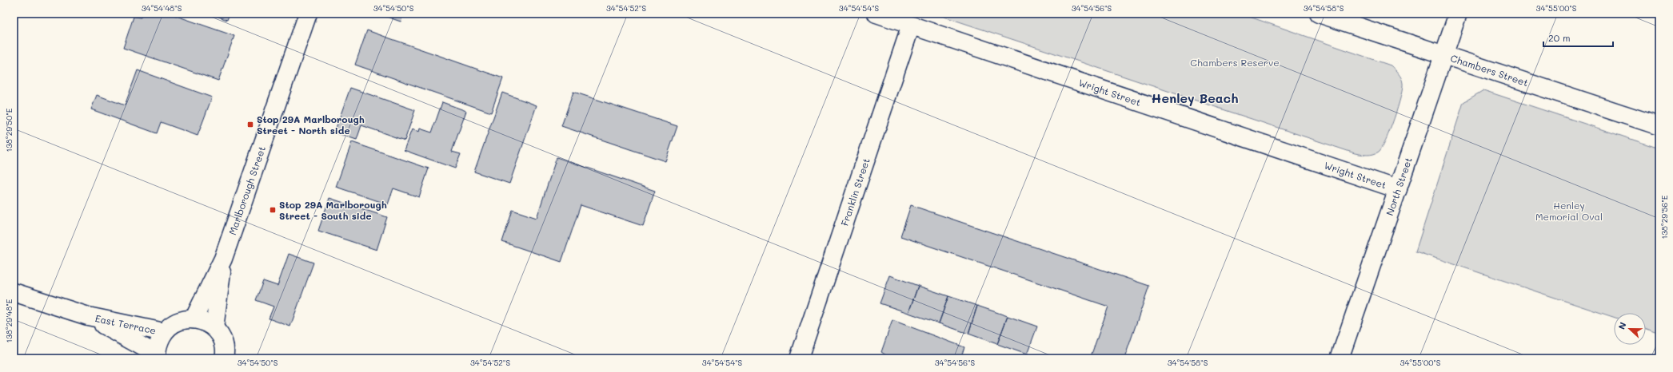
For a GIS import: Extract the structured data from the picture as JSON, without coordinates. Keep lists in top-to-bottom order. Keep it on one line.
{"streets":{"street":["Chambers Street","Wright Street","North Street","Marlborough Street","Franklin Street","East Terrace"]},"crossings":[["Chambers Street","North Street"],["Wright Street","North Street"],["Wright Street","Franklin Street"]],"districts":["Henley Beach"],"parks":["Chambers Reserve","Henley Memorial Oval"],"places":{"transit":["Stop 29A Marlborough Street - North side","Stop 29A Marlborough Street - South side"]},"scale_bar":"20 m","north":"left","coordinates":["34°54'48\"S","34°54'50\"S","34°54'52\"S","34°54'54\"S","34°54'56\"S","34°54'58\"S","34°55'00\"S","138°29'50\"E","138°29'56\"E","138°29'48\"E"]}
